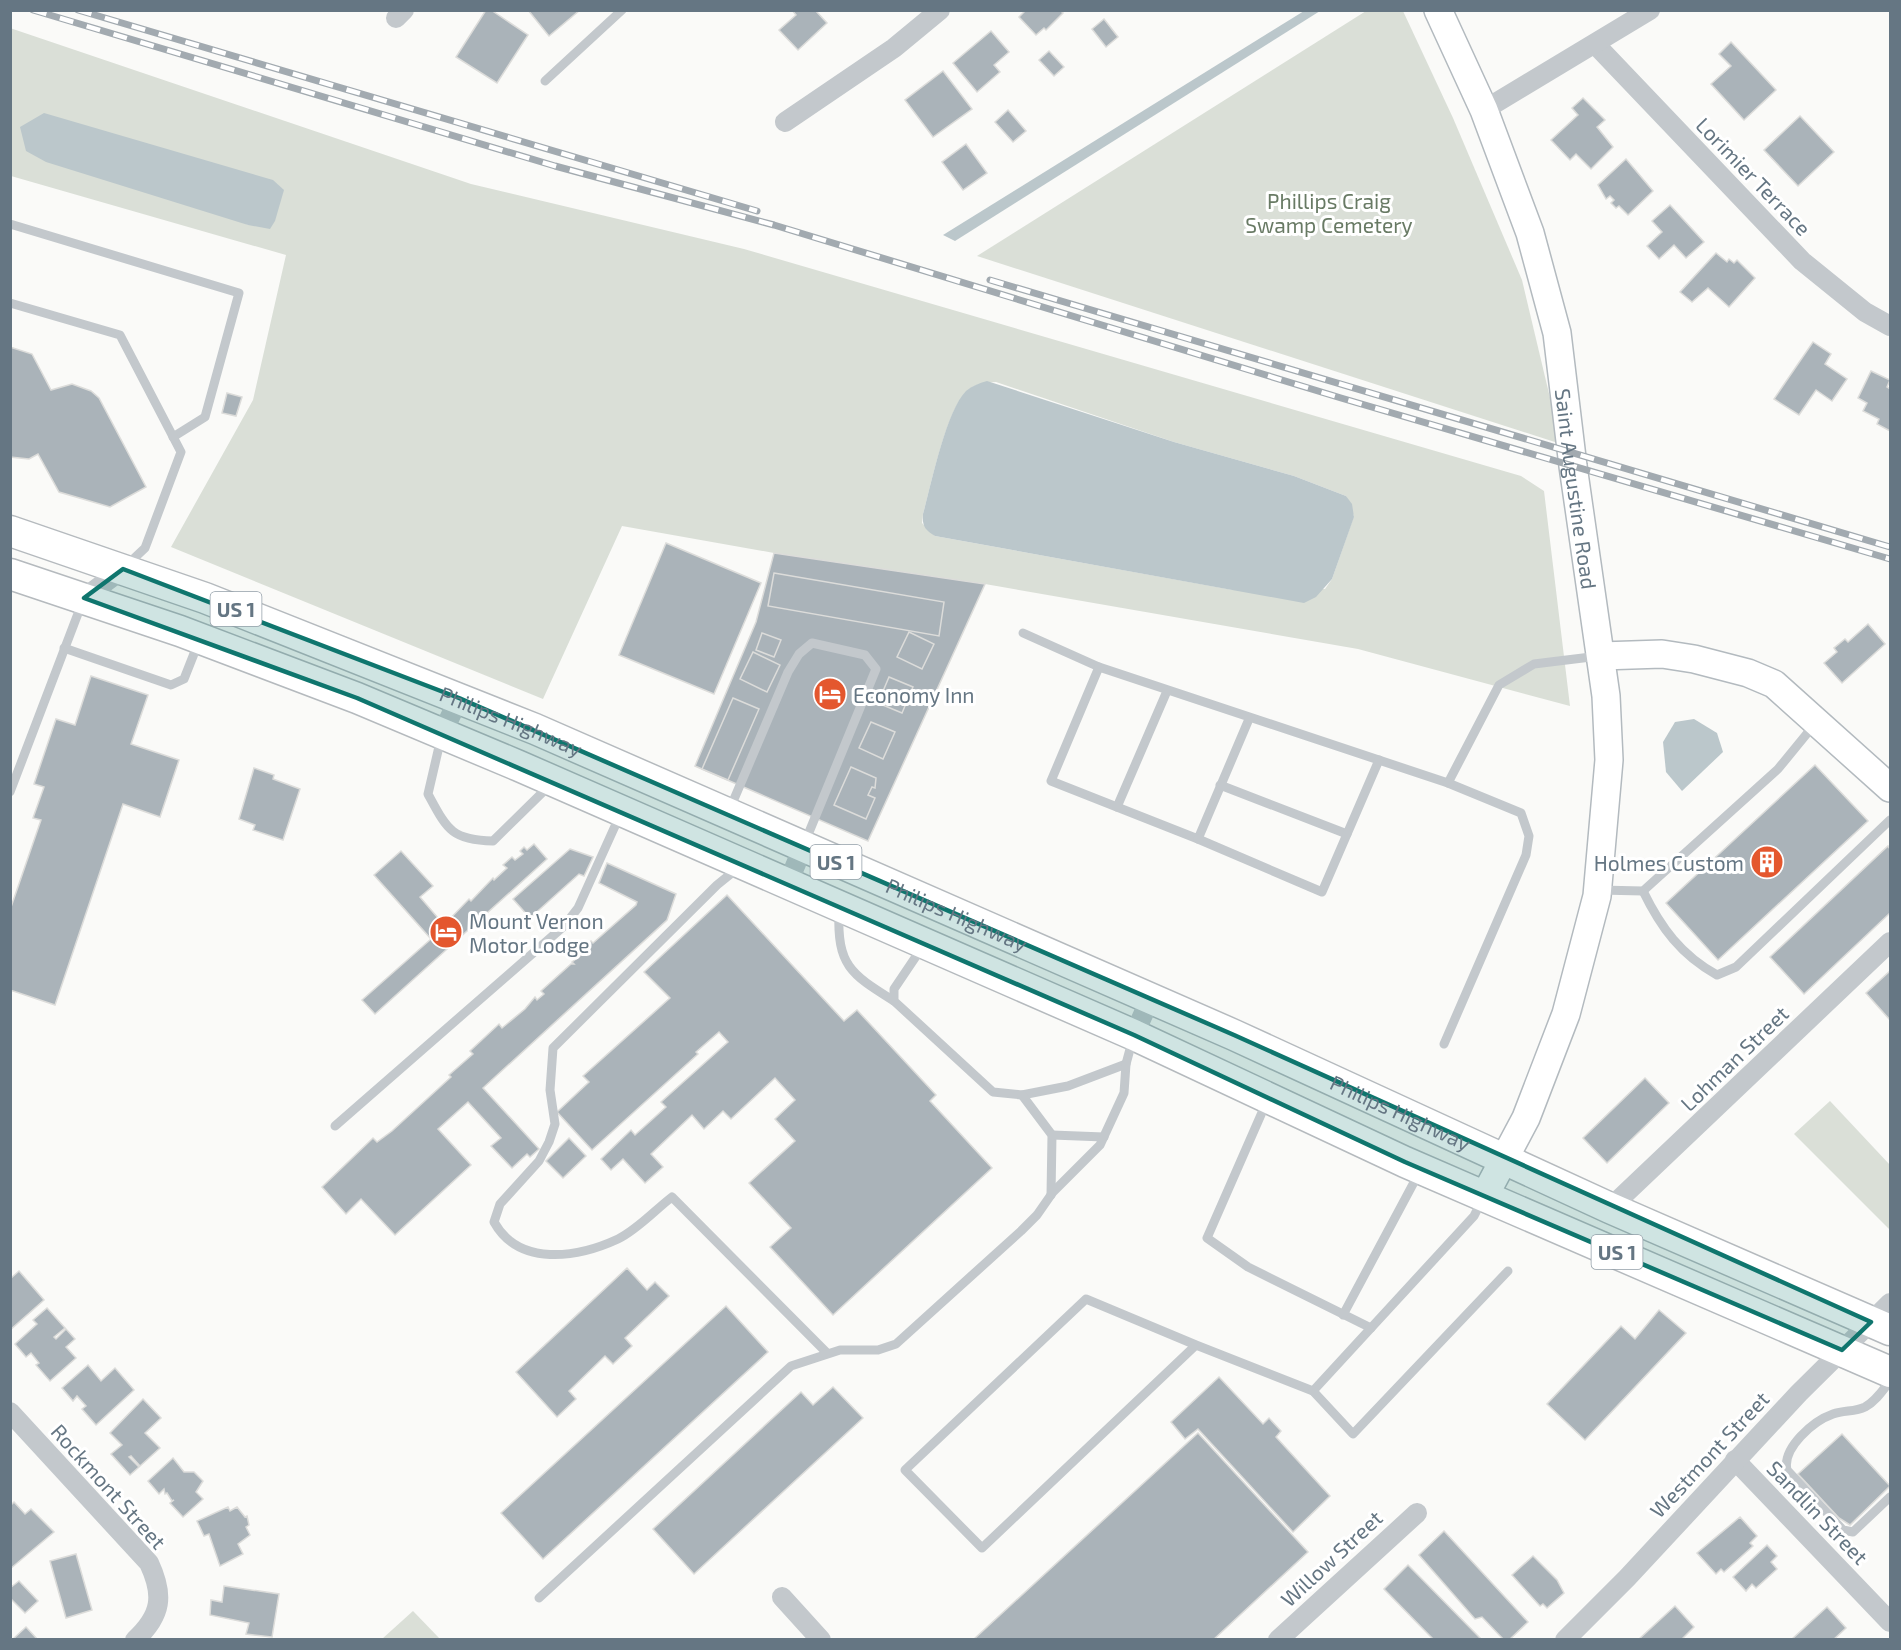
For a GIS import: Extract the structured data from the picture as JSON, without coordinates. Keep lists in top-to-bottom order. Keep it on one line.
{"streets":{"main road":["Saint Augustine Road","US 1","Philips Highway"],"street":["Lorimier Terrace","Lohman Street","Westmont Street","Rockmont Street","Sandlin Street","Willow Street"]},"crossings":[["Saint Augustine Road","Philips Highway"],["Philips Highway","Lohman Street"],["Philips Highway","Westmont Street"],["Westmont Street","Sandlin Street"]],"parks":["Phillips Craig Swamp Cemetery"],"places":{"hotel":["Economy Inn","Mount Vernon Motor Lodge"],"building":["Holmes Custom"]}}
